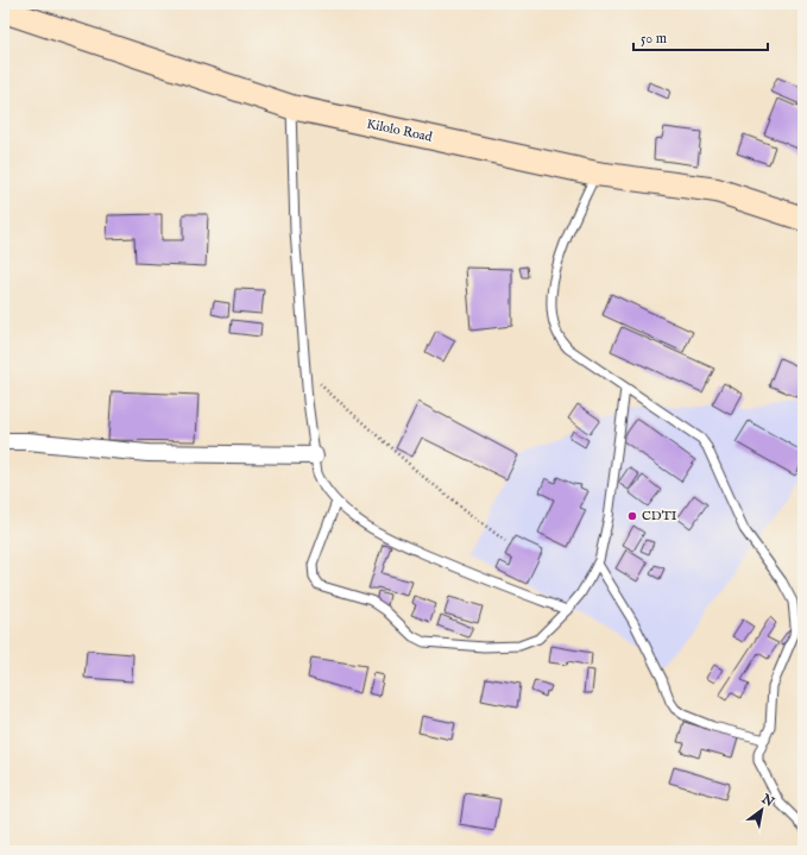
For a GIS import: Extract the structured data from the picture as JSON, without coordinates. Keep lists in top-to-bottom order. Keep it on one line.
{"streets":{"main road":["Kilolo Road"]},"places":["CDTI"],"scale_bar":"50 m","north":"top right"}
